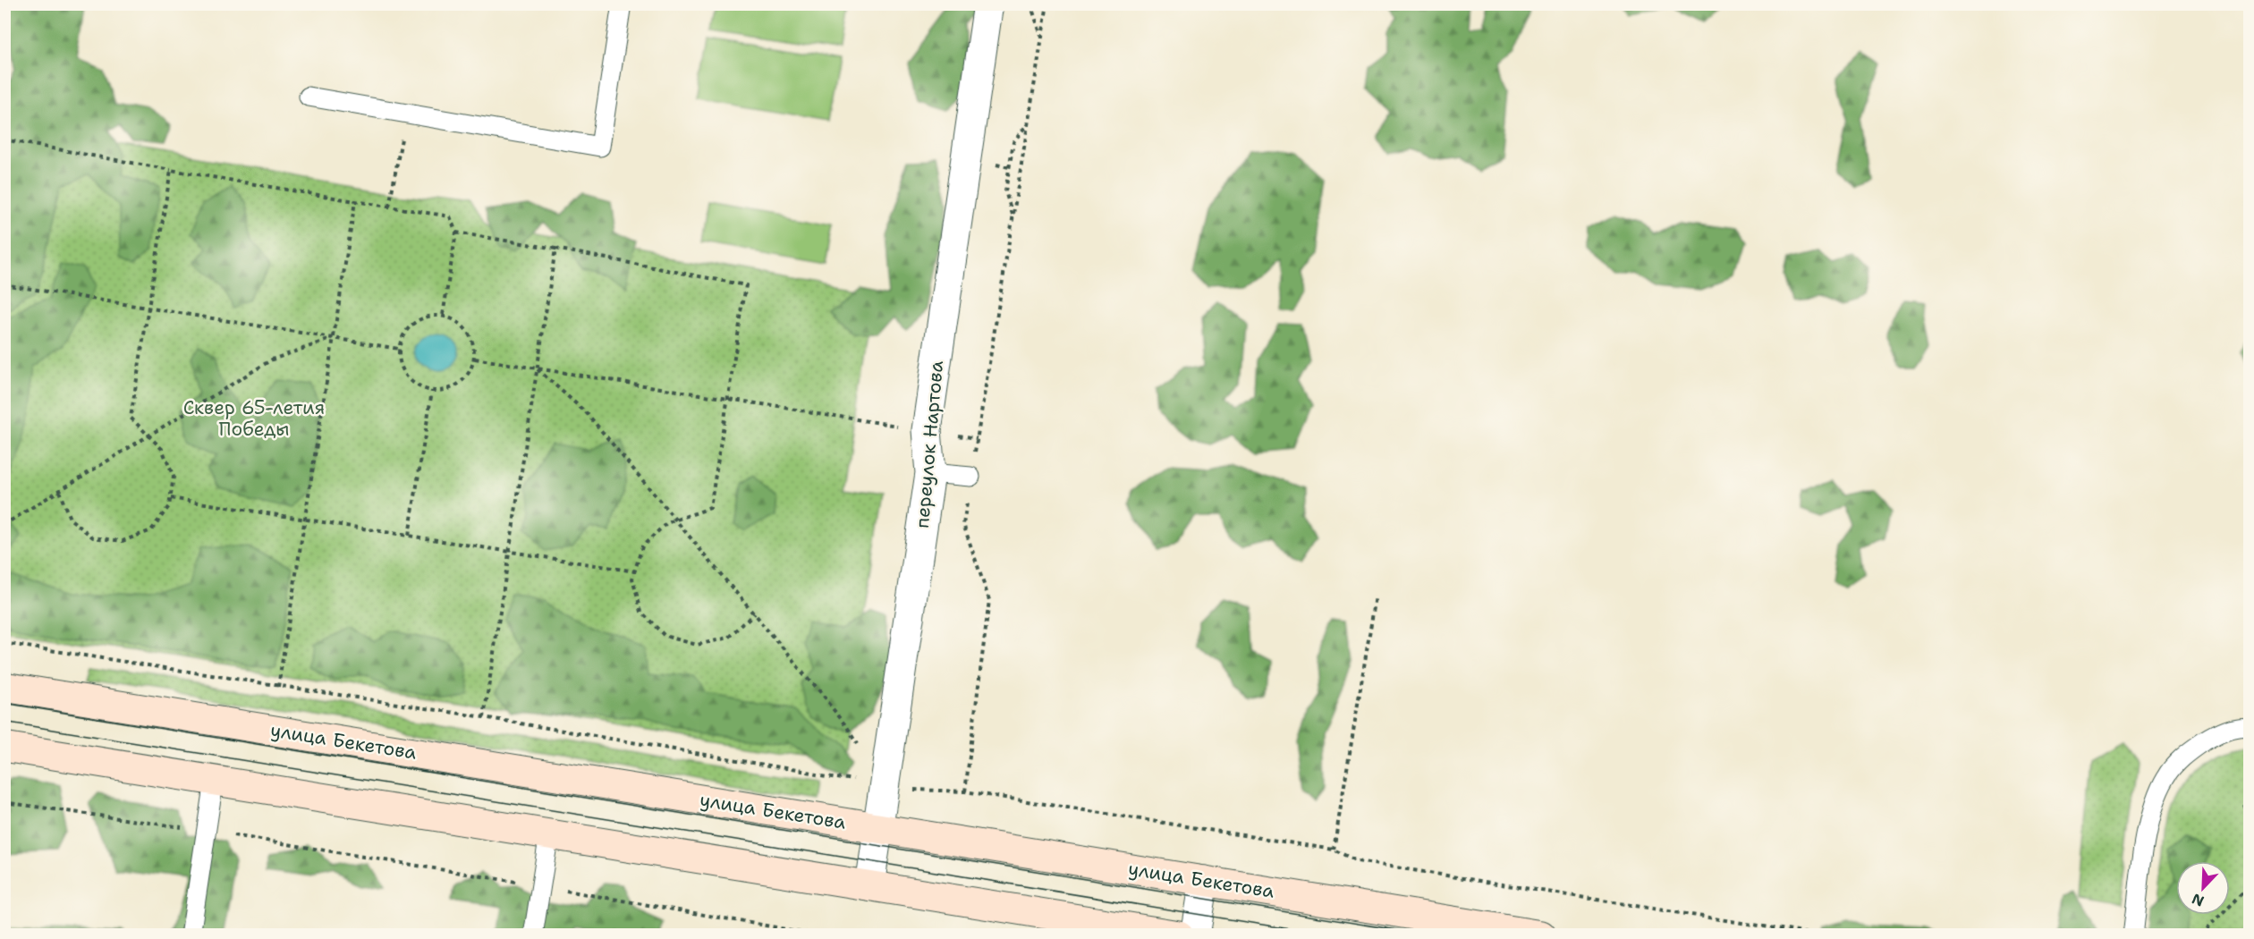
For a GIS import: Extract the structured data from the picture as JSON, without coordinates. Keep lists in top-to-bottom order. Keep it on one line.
{"streets":{"main road":["улица Бекетова"],"street":["переулок Нартова"]},"crossings":[["переулок Нартова","улица Бекетова"]],"parks":["Сквер 65-летия Победы"],"north":"bottom left"}
